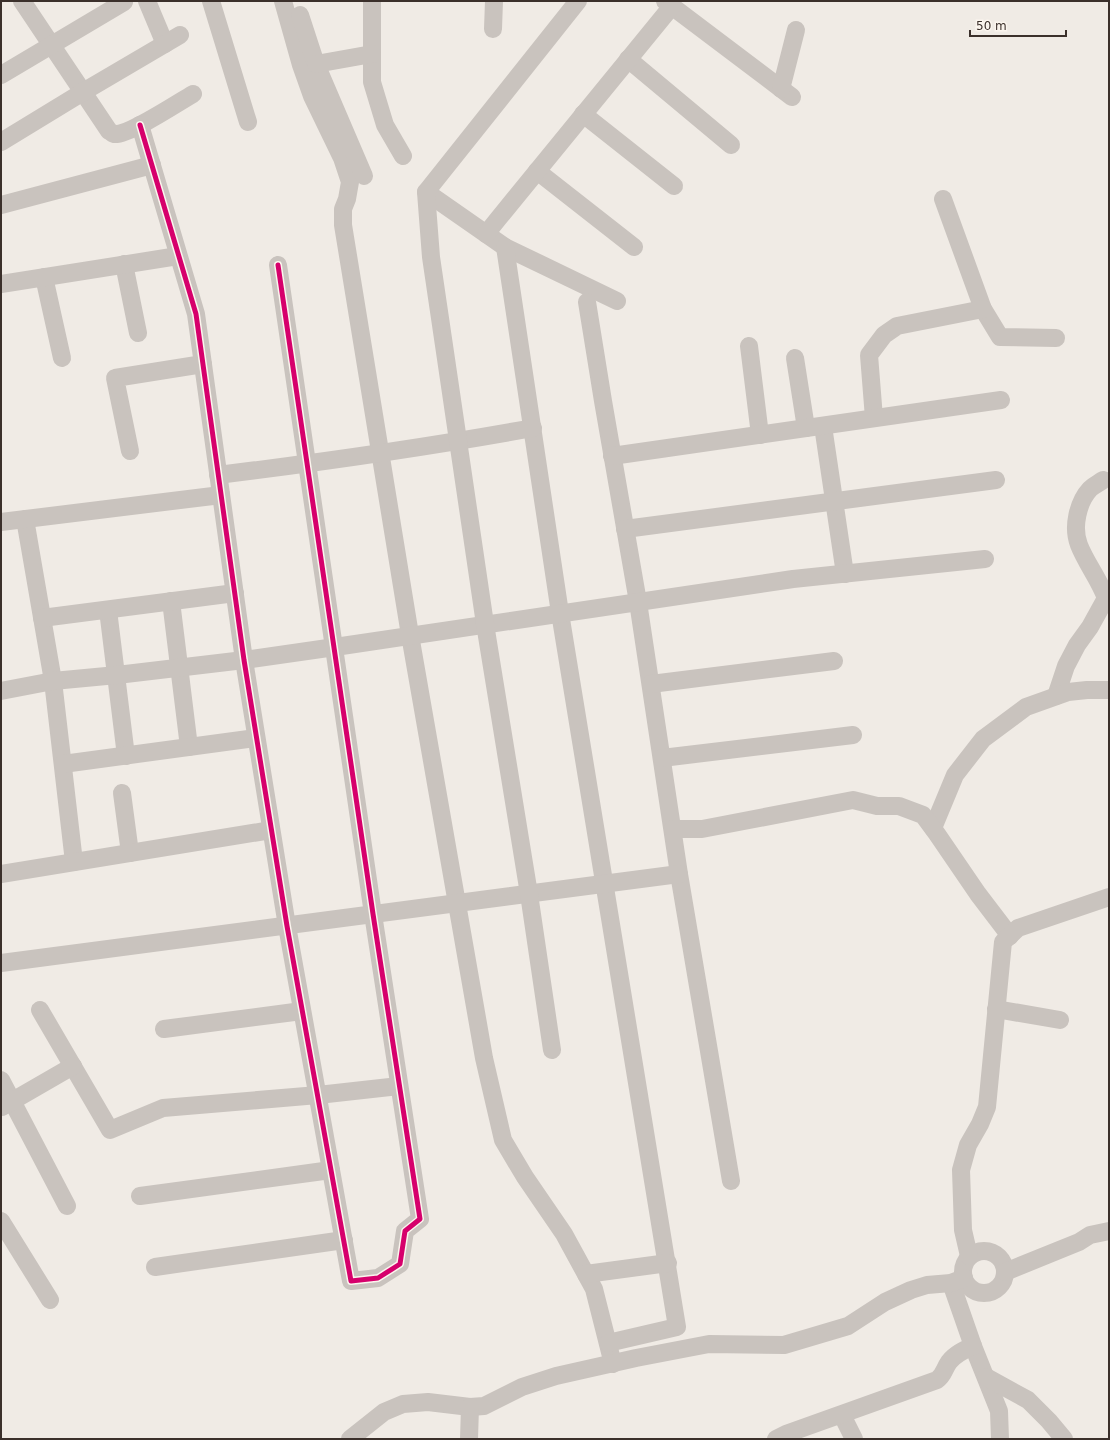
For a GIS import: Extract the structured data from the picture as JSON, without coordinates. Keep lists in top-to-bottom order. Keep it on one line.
{"scale_bar":"50 m"}
